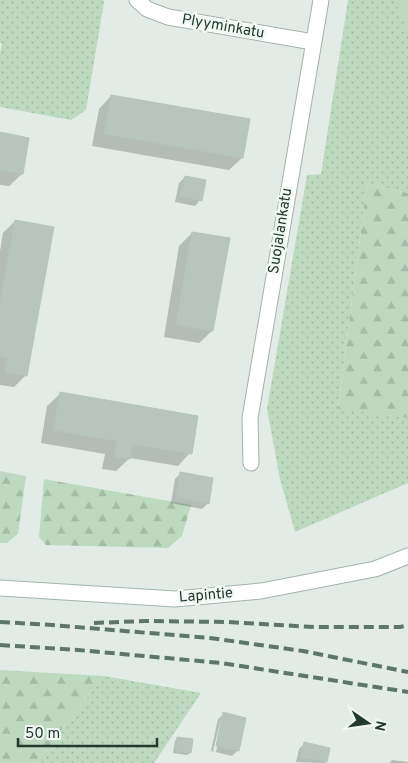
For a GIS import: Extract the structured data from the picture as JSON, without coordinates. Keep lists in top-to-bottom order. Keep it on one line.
{"streets":{"street":["Plyyminkatu","Suojalankatu","Lapintie"]},"crossings":[["Plyyminkatu","Suojalankatu"]],"scale_bar":"50 m","north":"right"}
